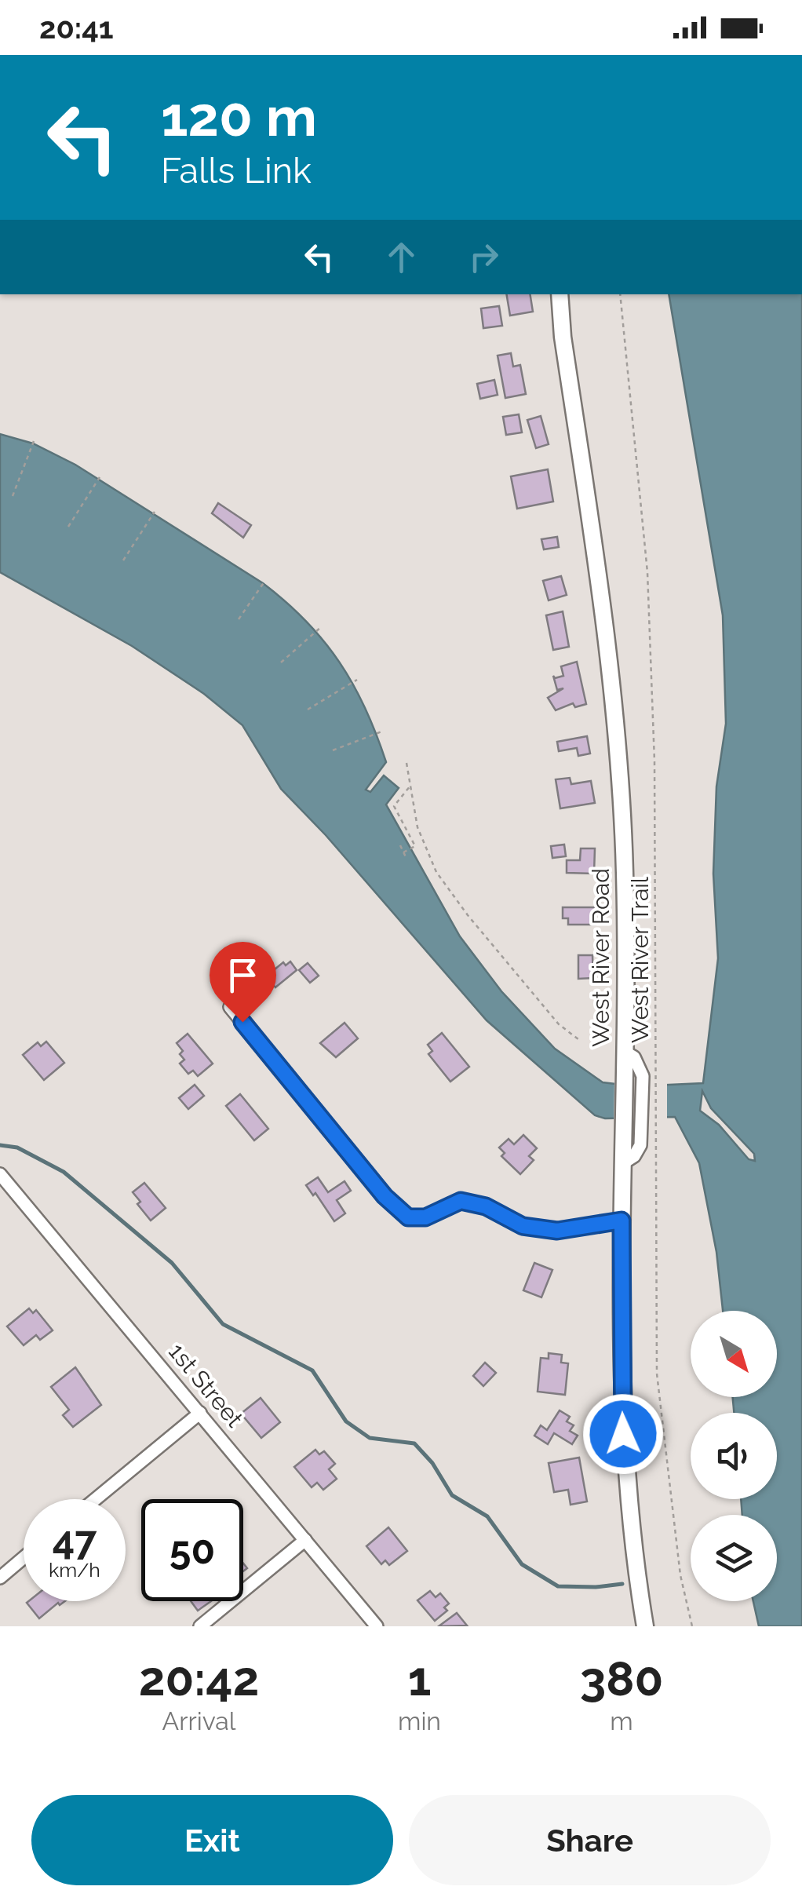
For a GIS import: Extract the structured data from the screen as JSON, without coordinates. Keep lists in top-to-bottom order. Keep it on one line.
{"streets":{"main road":["West River Road"],"street":["1st Street"],"path":["West River Trail"]},"north":"bottom right","page":{"status":"20:41","turn":["120 m","Falls Link"],"speed":"47 km/h","limit":"50","eta":["20:42","Arrival","1","min","380","m"],"buttons":["Exit","Share"]}}
